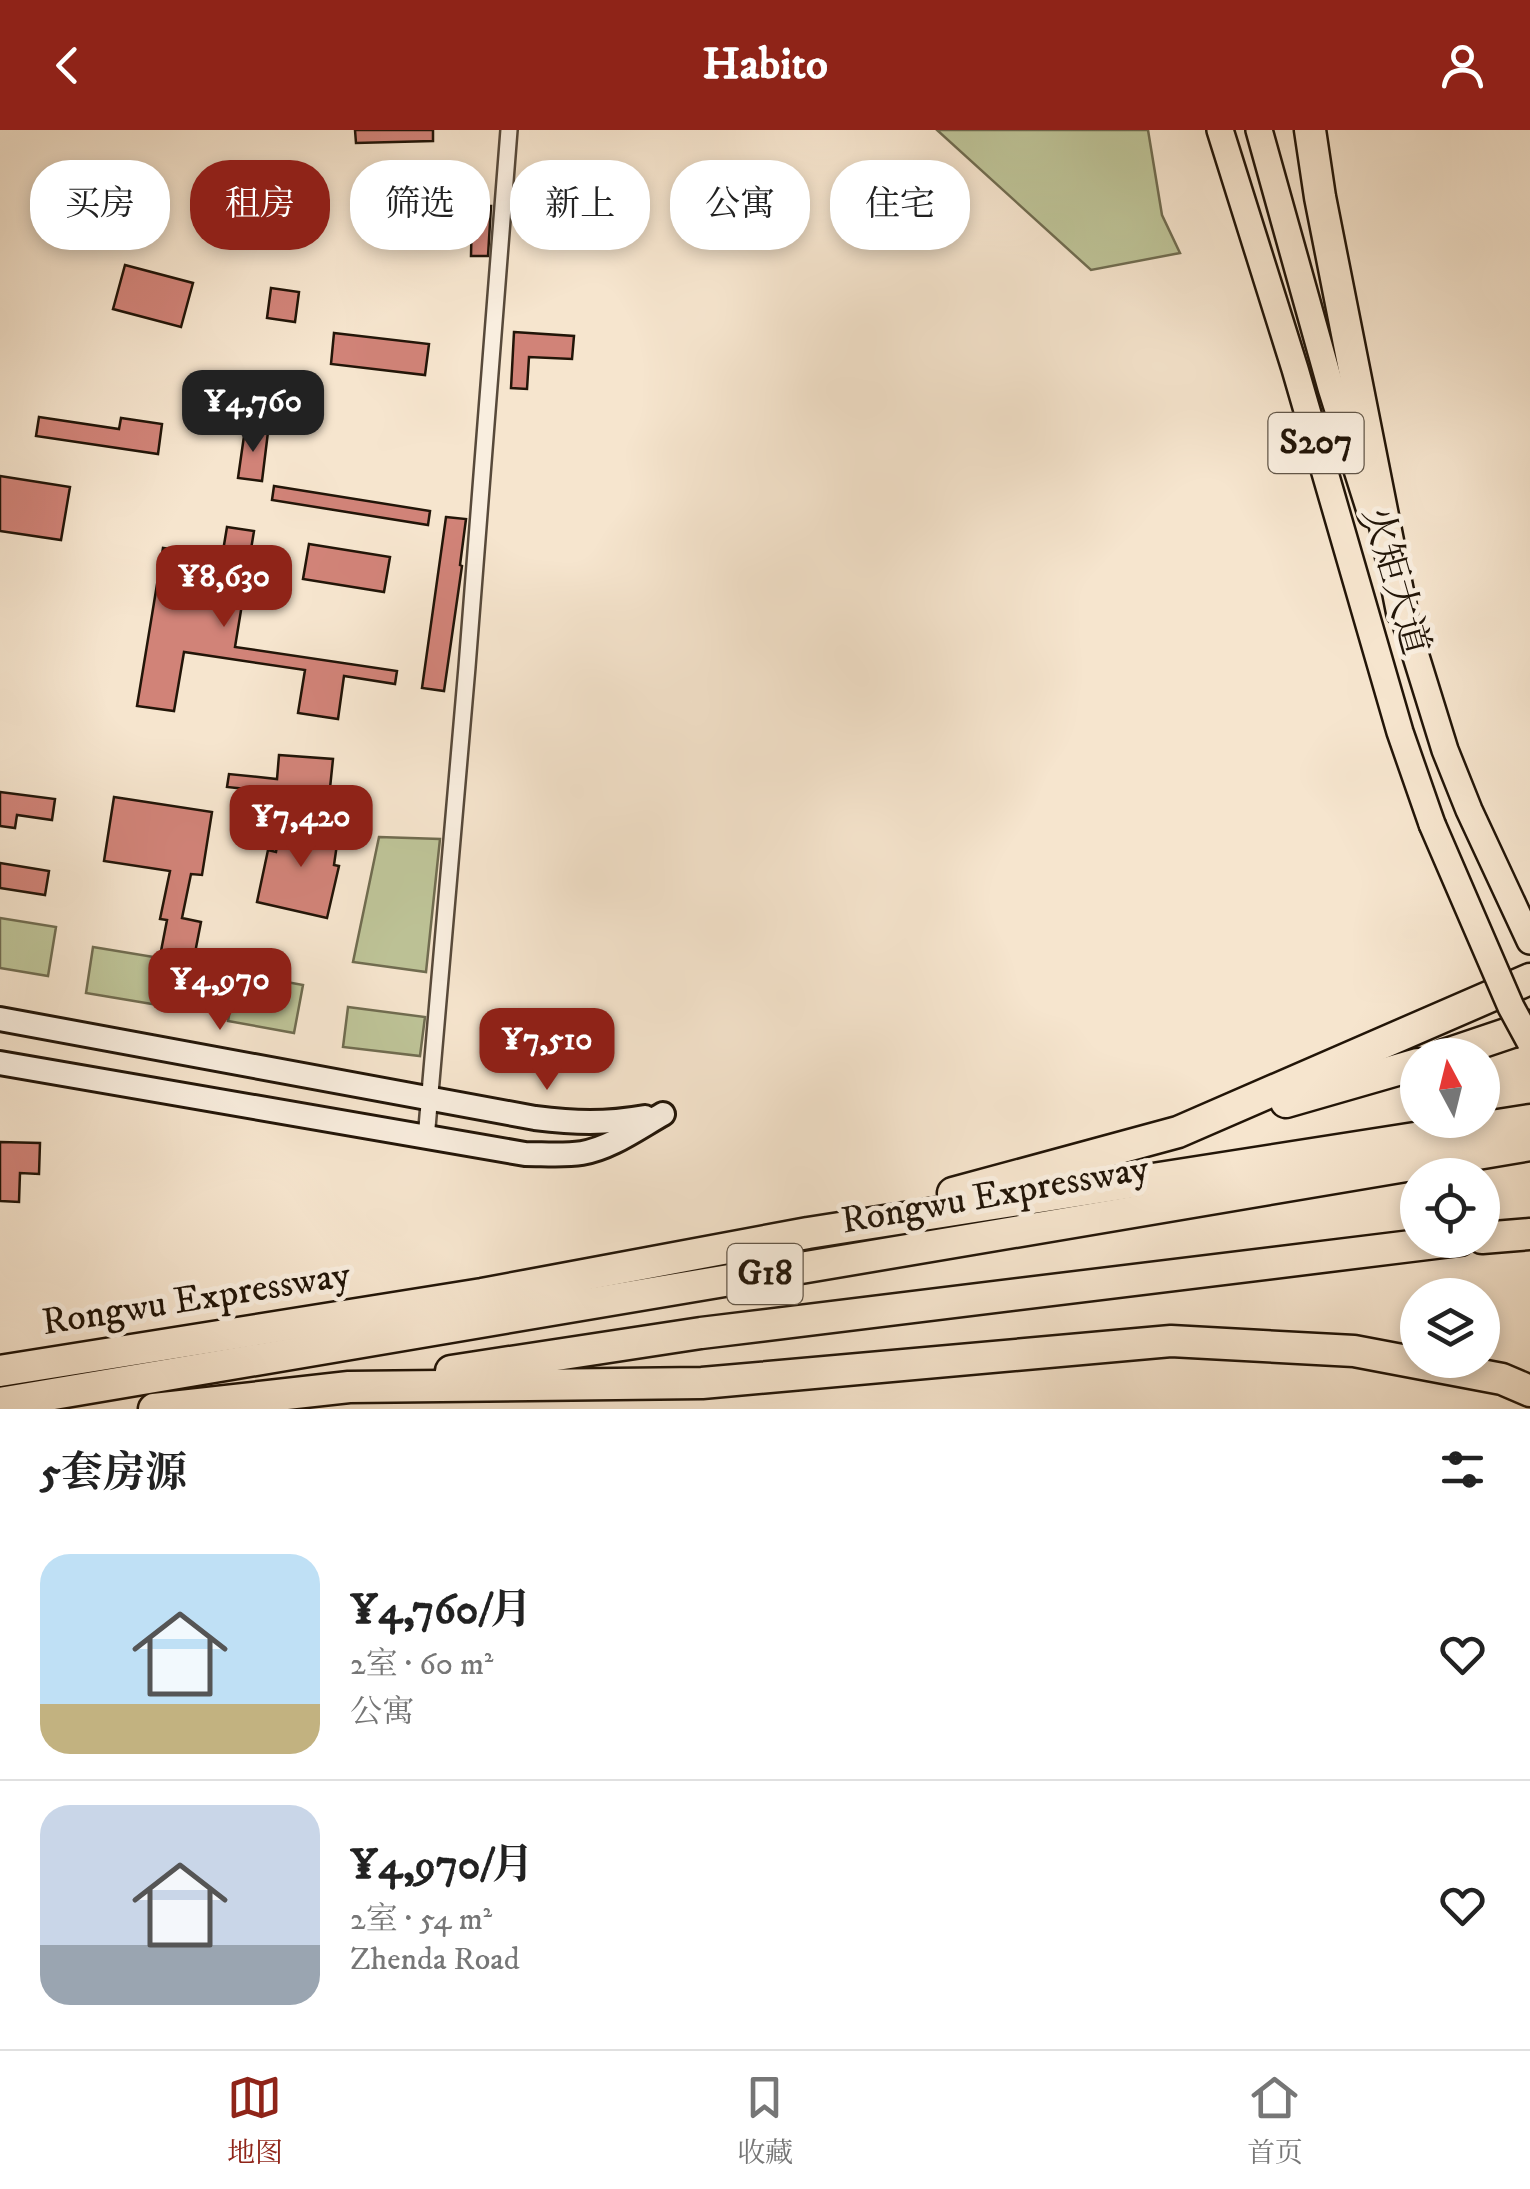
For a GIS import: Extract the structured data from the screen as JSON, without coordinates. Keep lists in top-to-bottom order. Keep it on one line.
{"streets":{"highway":["Rongwu Expressway","G18"],"main road":["S207","火矩大道"]},"north":"top","page":{"header":"Habito","chip":["买房","租房","筛选","新上","公寓","住宅"],"price":["¥4,760","¥8,630","¥7,420","¥4,970","¥7,510"],"heading":"5套房源","list":[{"name":"¥4,760/月","note":"2室 · 60 m² · 公寓"},{"name":"¥4,970/月","note":"2室 · 54 m² · Zhenda Road"}],"tabs":["地图","收藏","首页"]}}
